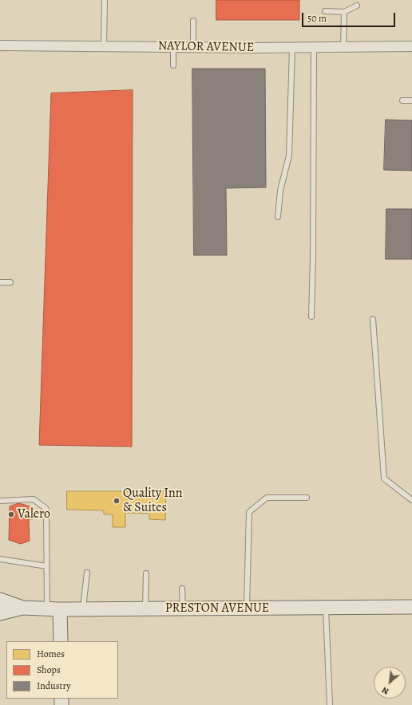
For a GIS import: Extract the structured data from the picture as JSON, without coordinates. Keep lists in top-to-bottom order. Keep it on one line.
{"streets":{"street":["NAYLOR AVENUE","PRESTON AVENUE"]},"places":["Quality Inn & Suites","Valero"],"legend":["Homes","Shops","Industry"],"scale_bar":"50 m","north":"bottom left"}
